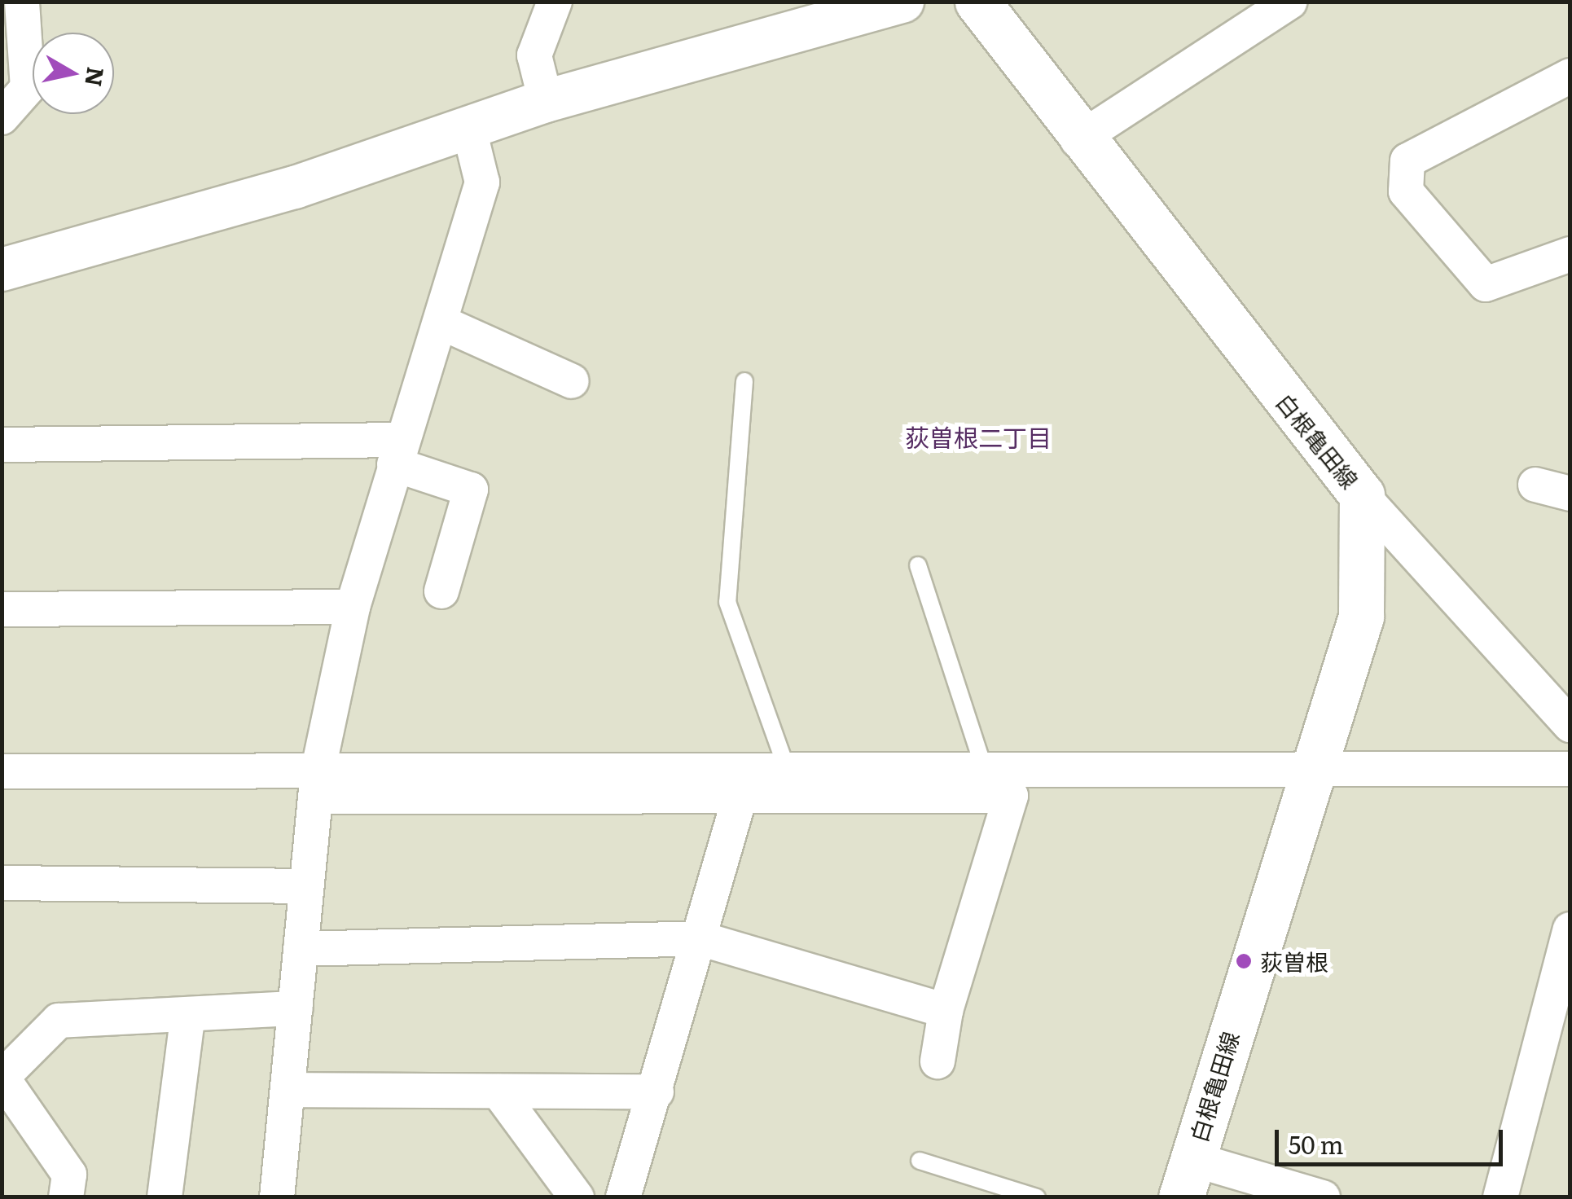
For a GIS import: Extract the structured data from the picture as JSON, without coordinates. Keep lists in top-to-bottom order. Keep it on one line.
{"streets":{"main road":["白根亀田線"]},"districts":["荻曽根二丁目"],"places":["荻曽根"],"scale_bar":"50 m","north":"right"}
